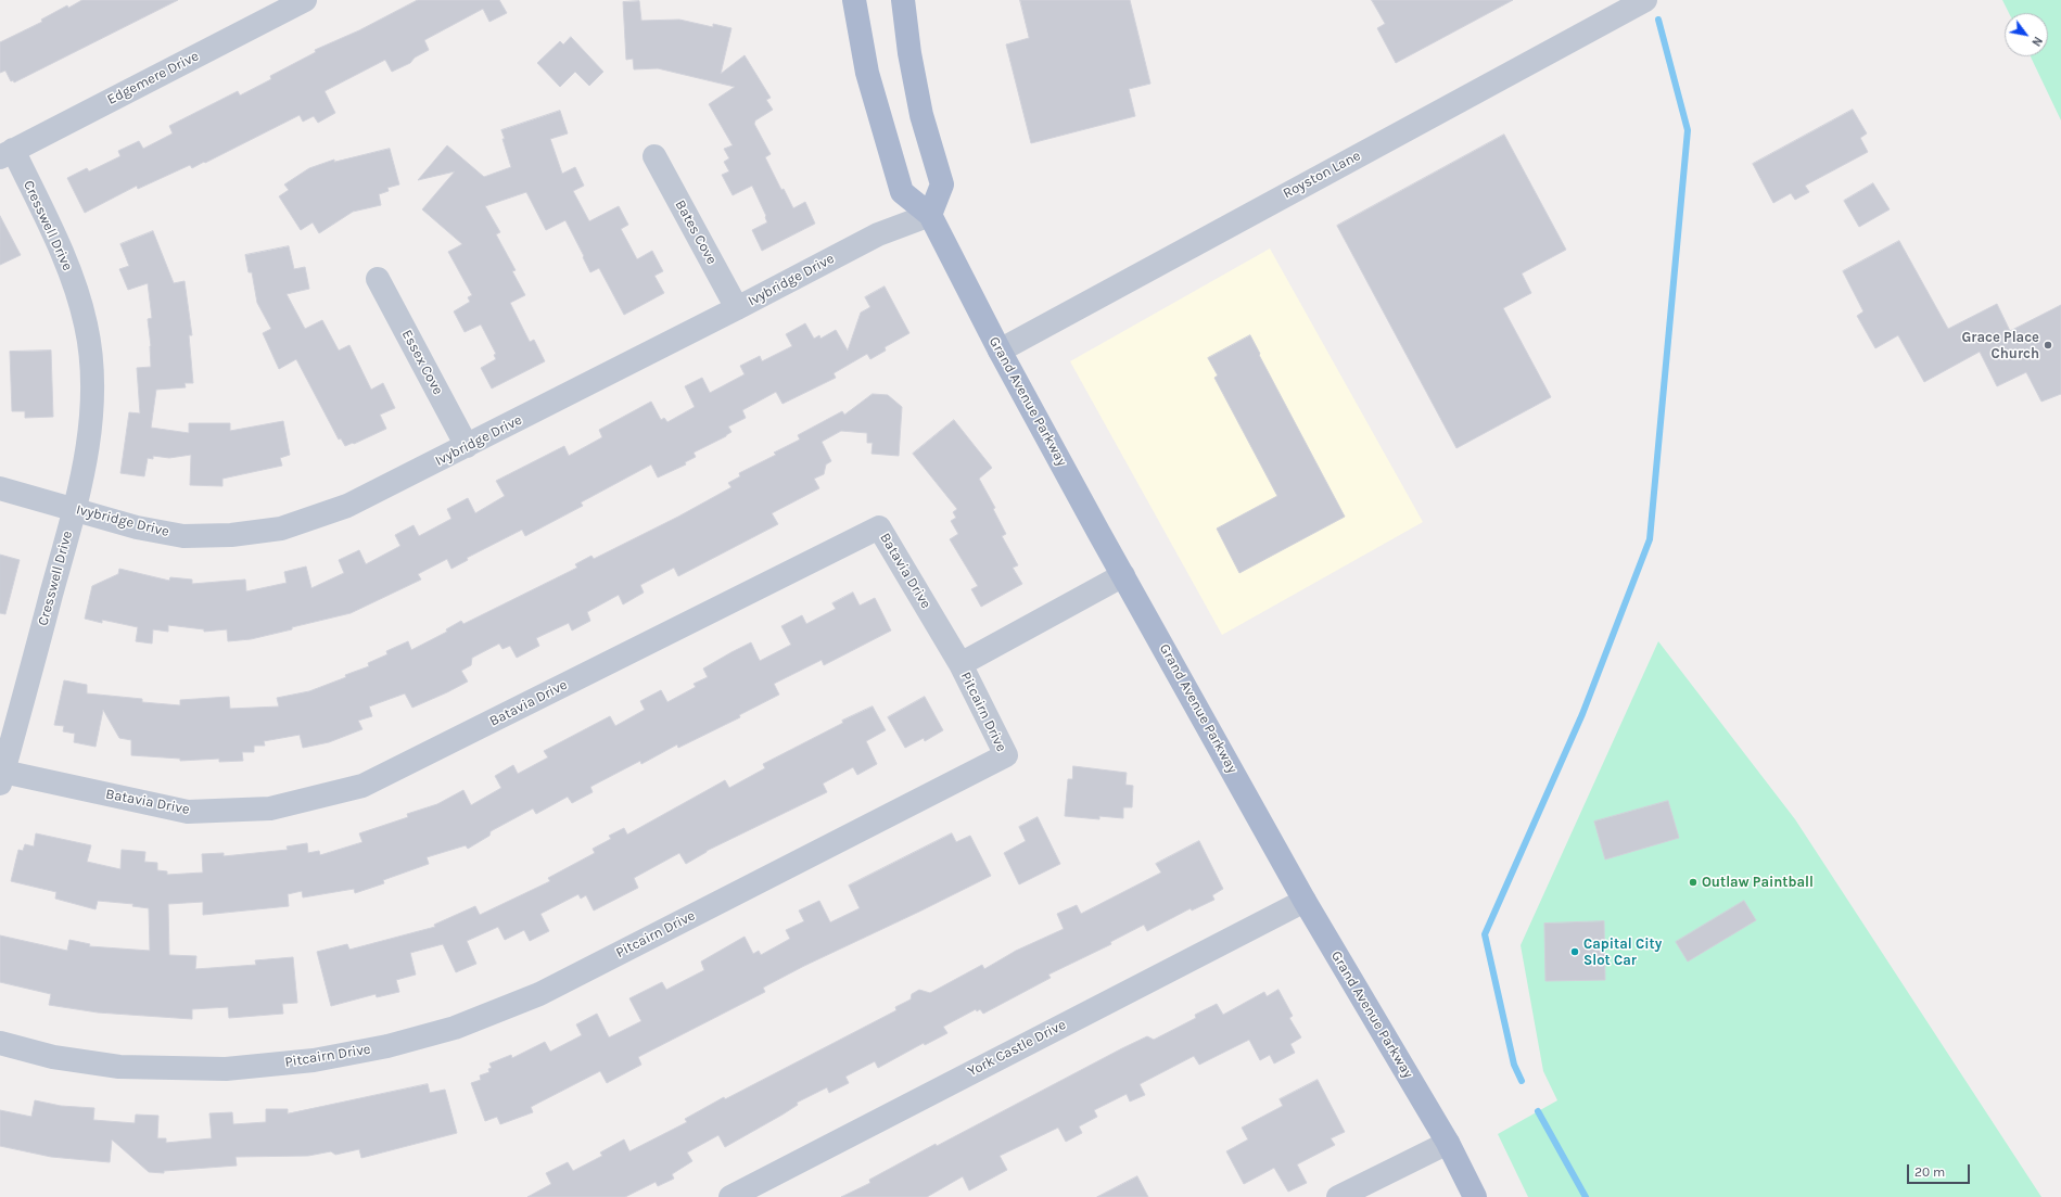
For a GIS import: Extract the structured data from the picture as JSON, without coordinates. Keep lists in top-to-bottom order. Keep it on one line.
{"streets":{"main road":["Grand Avenue Parkway"],"street":["Edgemere Drive","Royston Lane","Cresswell Drive","Bates Cove","Ivybridge Drive","Essex Cove","Batavia Drive","Pitcairn Drive","York Castle Drive"]},"crossings":[["Edgemere Drive","Cresswell Drive"],["Royston Lane","Grand Avenue Parkway"],["Cresswell Drive","Ivybridge Drive"],["Cresswell Drive","Batavia Drive"],["Bates Cove","Ivybridge Drive"],["Ivybridge Drive","Essex Cove"],["Ivybridge Drive","Grand Avenue Parkway"],["Grand Avenue Parkway","Pitcairn Drive"],["Grand Avenue Parkway","York Castle Drive"],["Batavia Drive","Pitcairn Drive"]],"places":["Grace Place Church","Outlaw Paintball","Capital City Slot Car"],"scale_bar":"20 m","north":"bottom right"}
